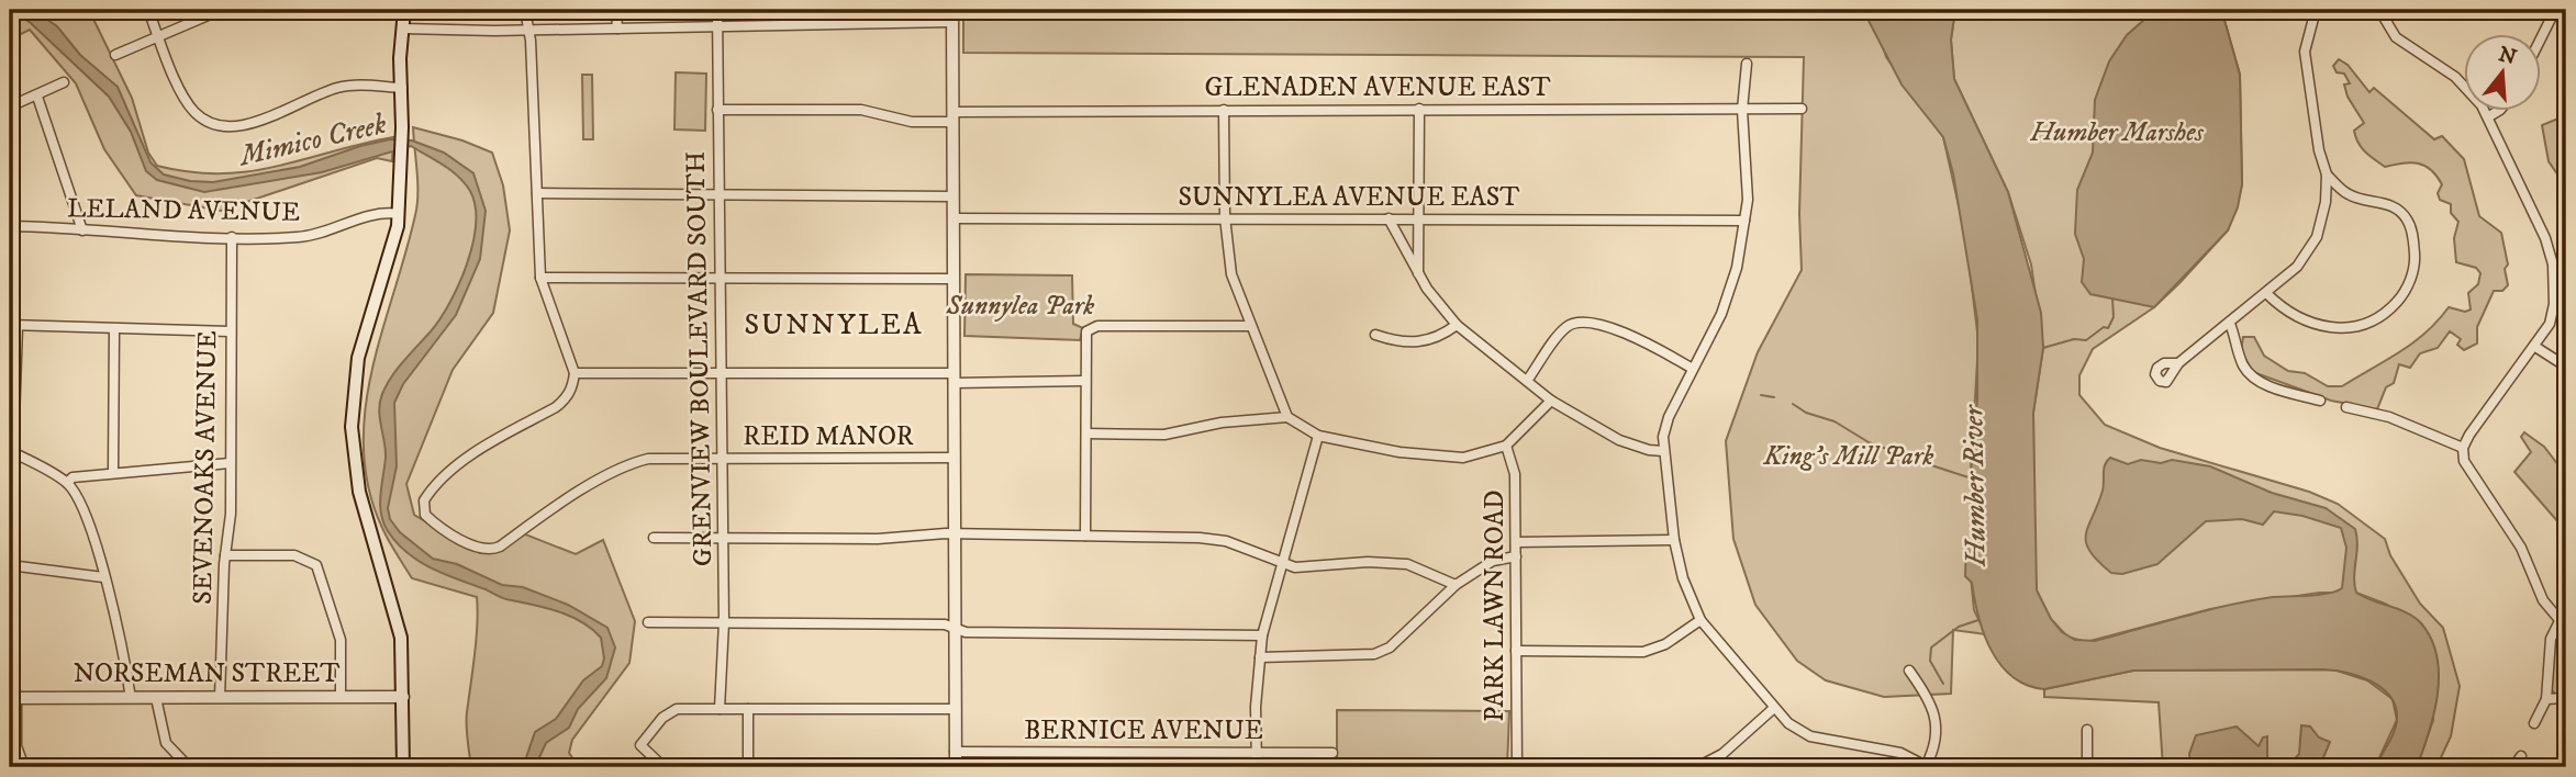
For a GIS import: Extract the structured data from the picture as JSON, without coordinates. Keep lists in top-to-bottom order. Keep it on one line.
{"streets":{"street":["GLENADEN AVENUE EAST","SUNNYLEA AVENUE EAST","LELAND AVENUE","GRENVIEW BOULEVARD SOUTH","REID MANOR","SEVENOAKS AVENUE","PARK LAWN ROAD","NORSEMAN STREET","BERNICE AVENUE"]},"crossings":[["GLENADEN AVENUE EAST","GRENVIEW BOULEVARD SOUTH"],["LELAND AVENUE","SEVENOAKS AVENUE"],["GRENVIEW BOULEVARD SOUTH","REID MANOR"],["SEVENOAKS AVENUE","NORSEMAN STREET"]],"districts":["SUNNYLEA"],"water":["Mimico Creek","Humber River"],"parks":["Humber Marshes","Sunnylea Park","King's Mill Park"],"north":"top"}
